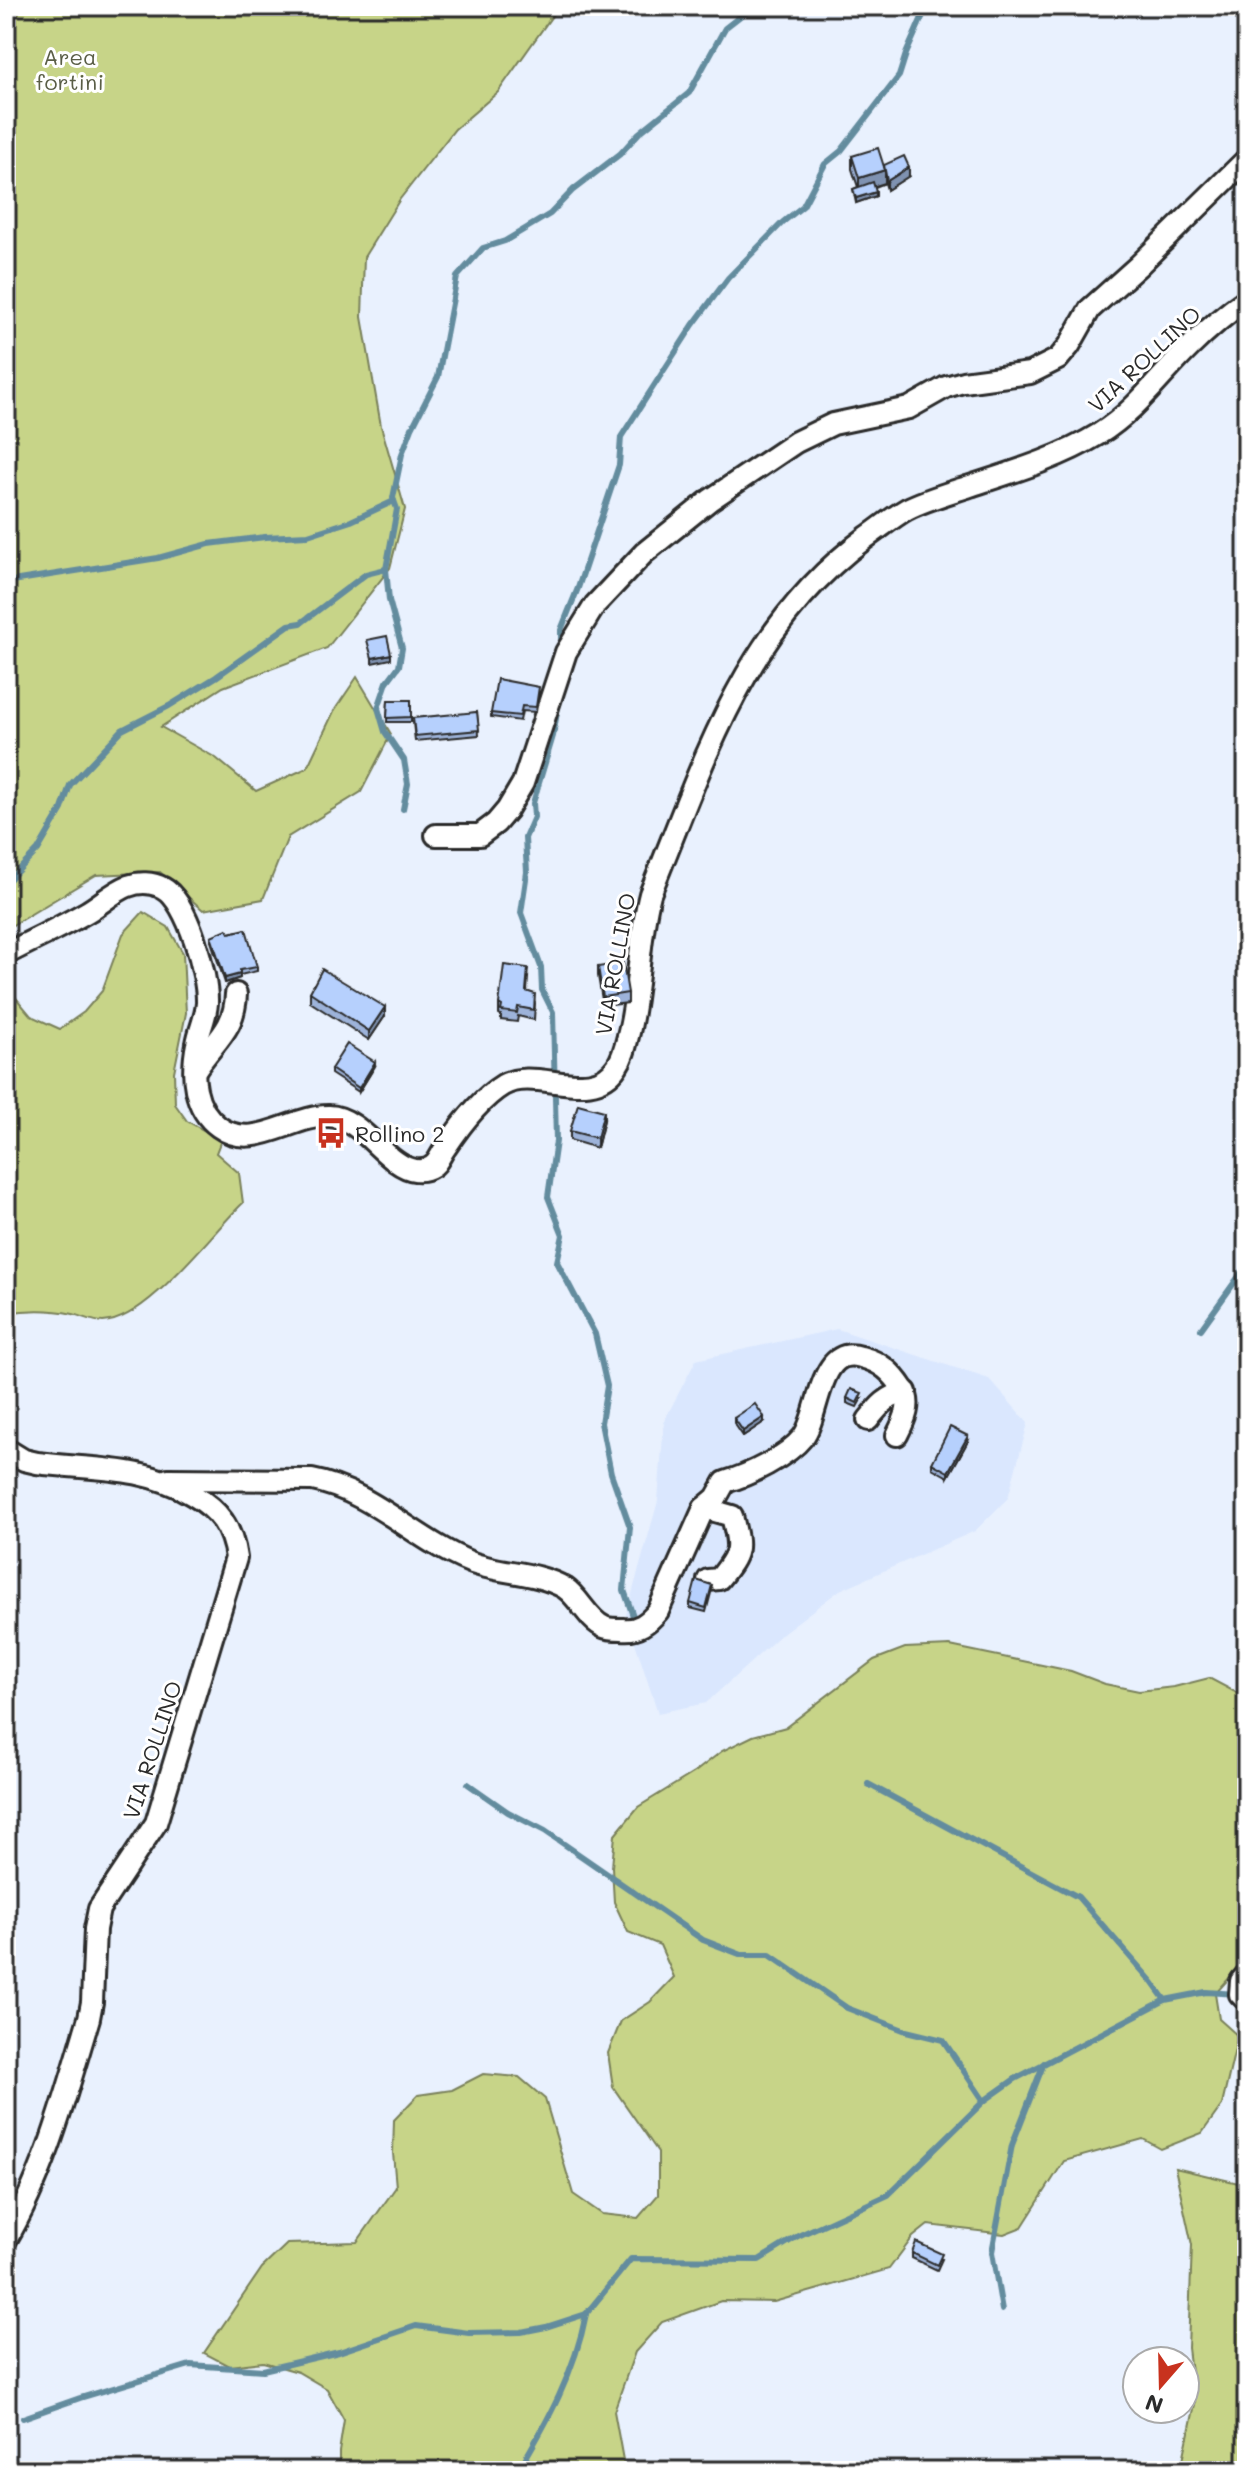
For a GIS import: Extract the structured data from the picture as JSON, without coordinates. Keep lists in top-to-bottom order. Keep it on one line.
{"streets":{"street":["VIA ROLLINO"]},"parks":["Area fortini"],"places":{"bus stop":["Rollino 2"]},"north":"bottom"}
